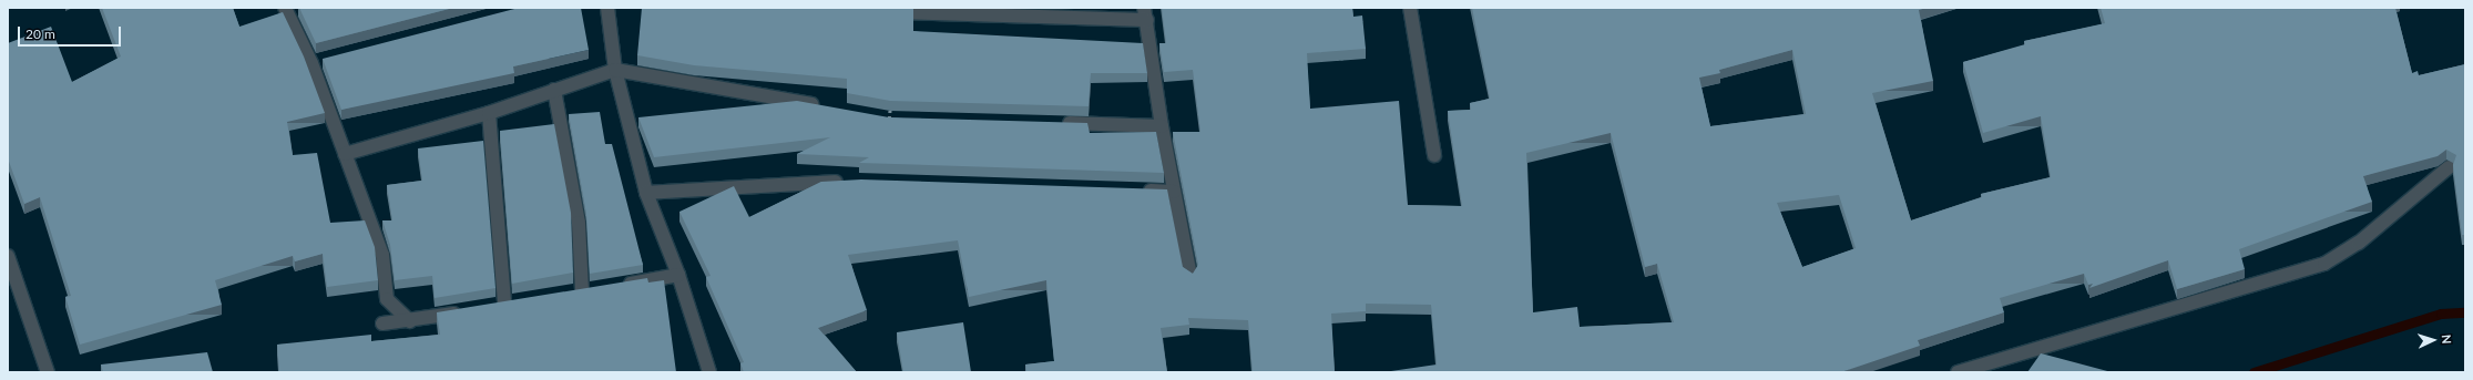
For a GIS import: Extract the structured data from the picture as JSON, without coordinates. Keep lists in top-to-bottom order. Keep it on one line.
{"scale_bar":"20 m","north":"right"}
